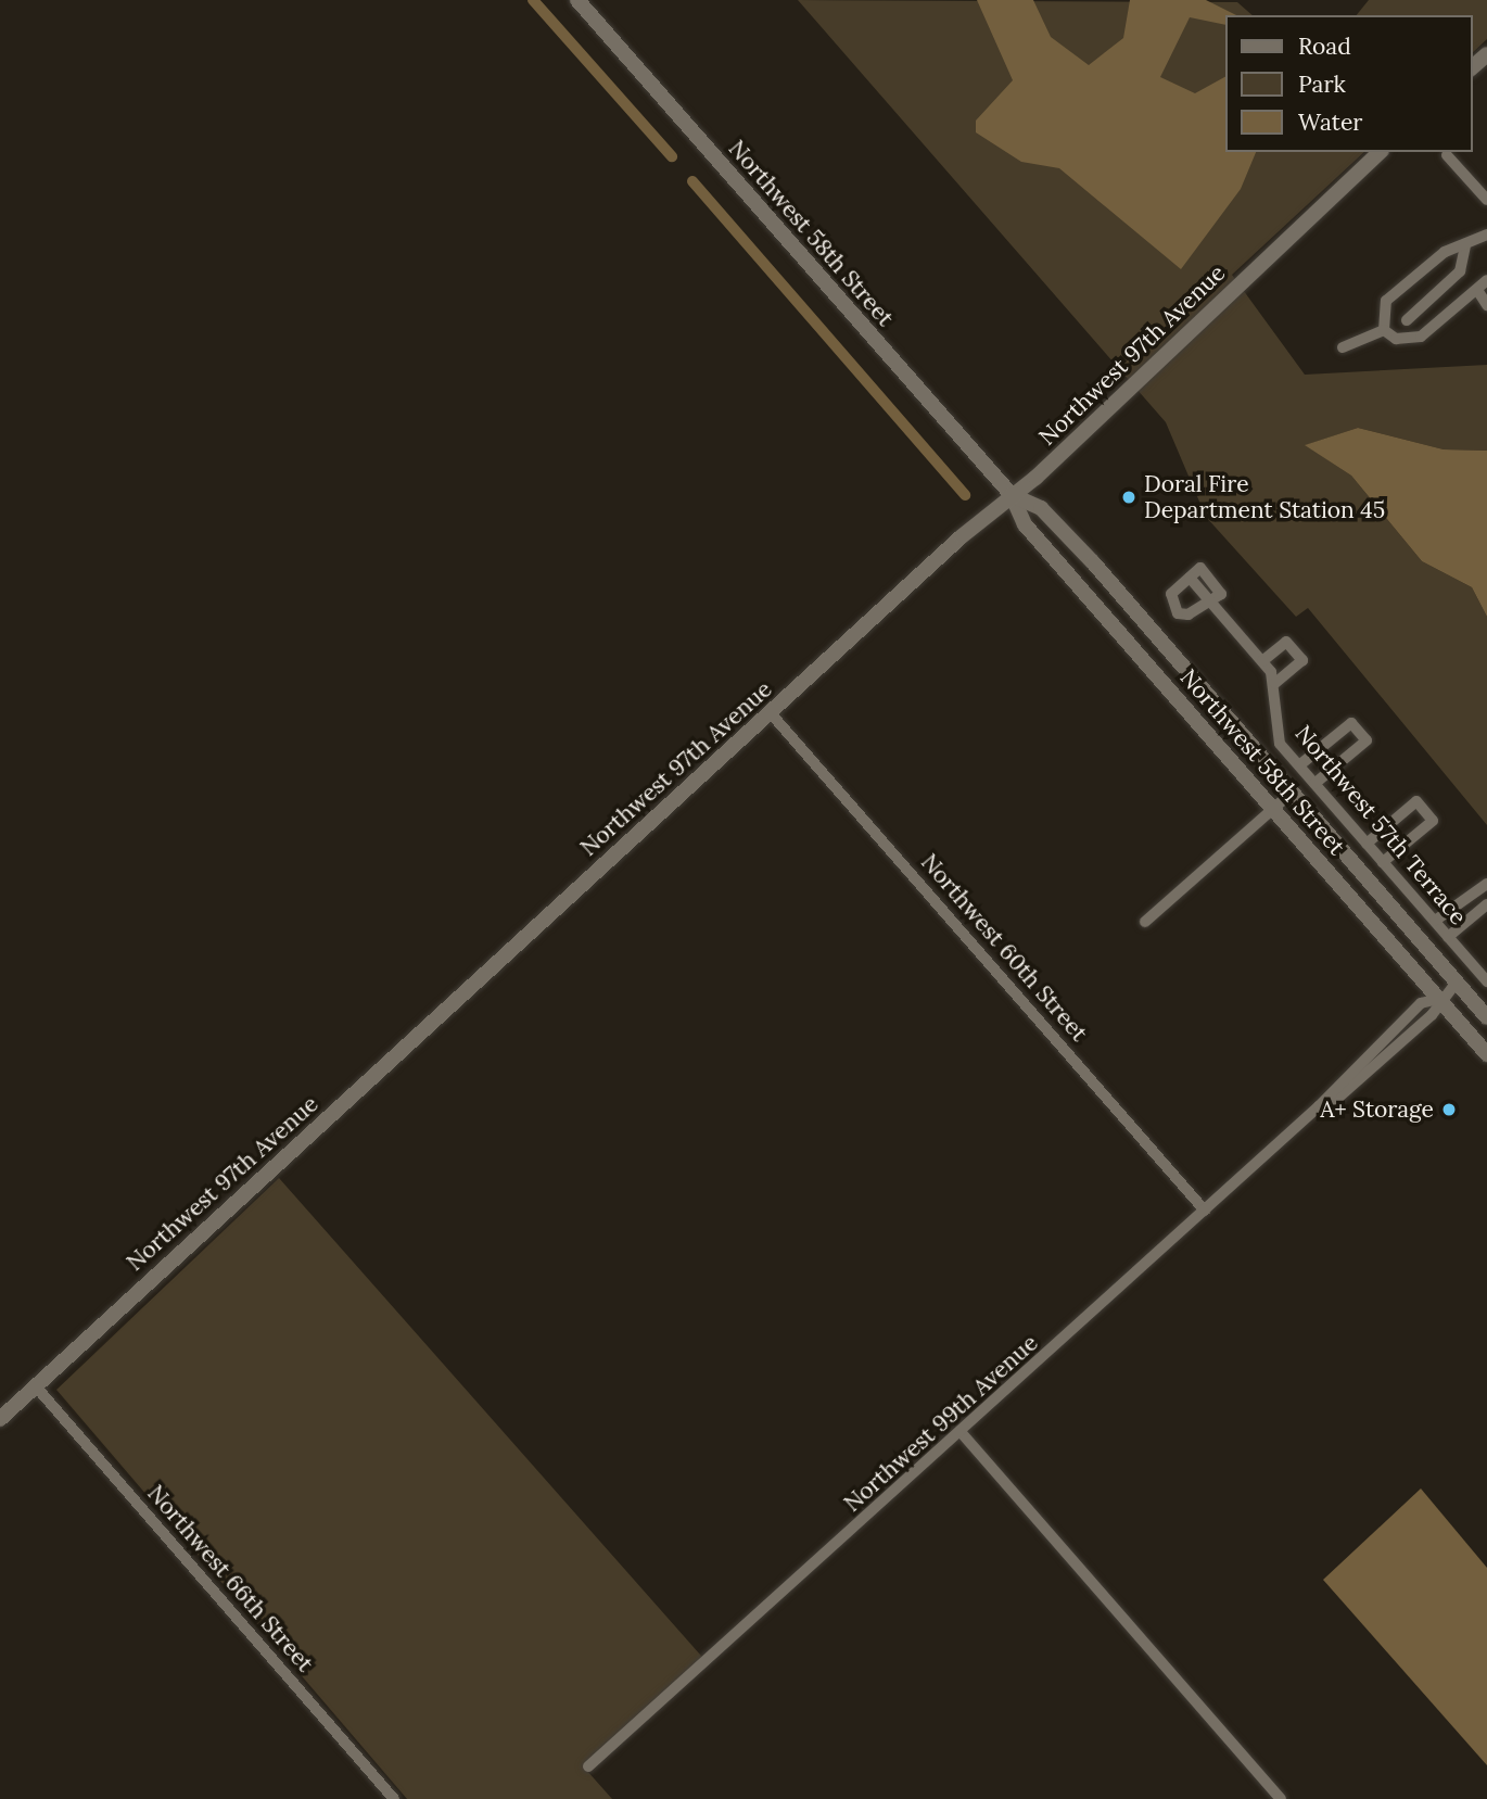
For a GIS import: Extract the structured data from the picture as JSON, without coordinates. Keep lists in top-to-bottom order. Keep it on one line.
{"streets":{"street":["Northwest 58th Street","Northwest 97th Avenue","Northwest 57th Terrace","Northwest 60th Street","Northwest 99th Avenue","Northwest 66th Street"]},"crossings":[["Northwest 58th Street","Northwest 97th Avenue"],["Northwest 58th Street","Northwest 99th Avenue"],["Northwest 97th Avenue","Northwest 60th Street"],["Northwest 97th Avenue","Northwest 66th Street"],["Northwest 60th Street","Northwest 99th Avenue"]],"places":["Doral Fire Department Station 45","A+ Storage"],"legend":["Road","Park","Water"]}
